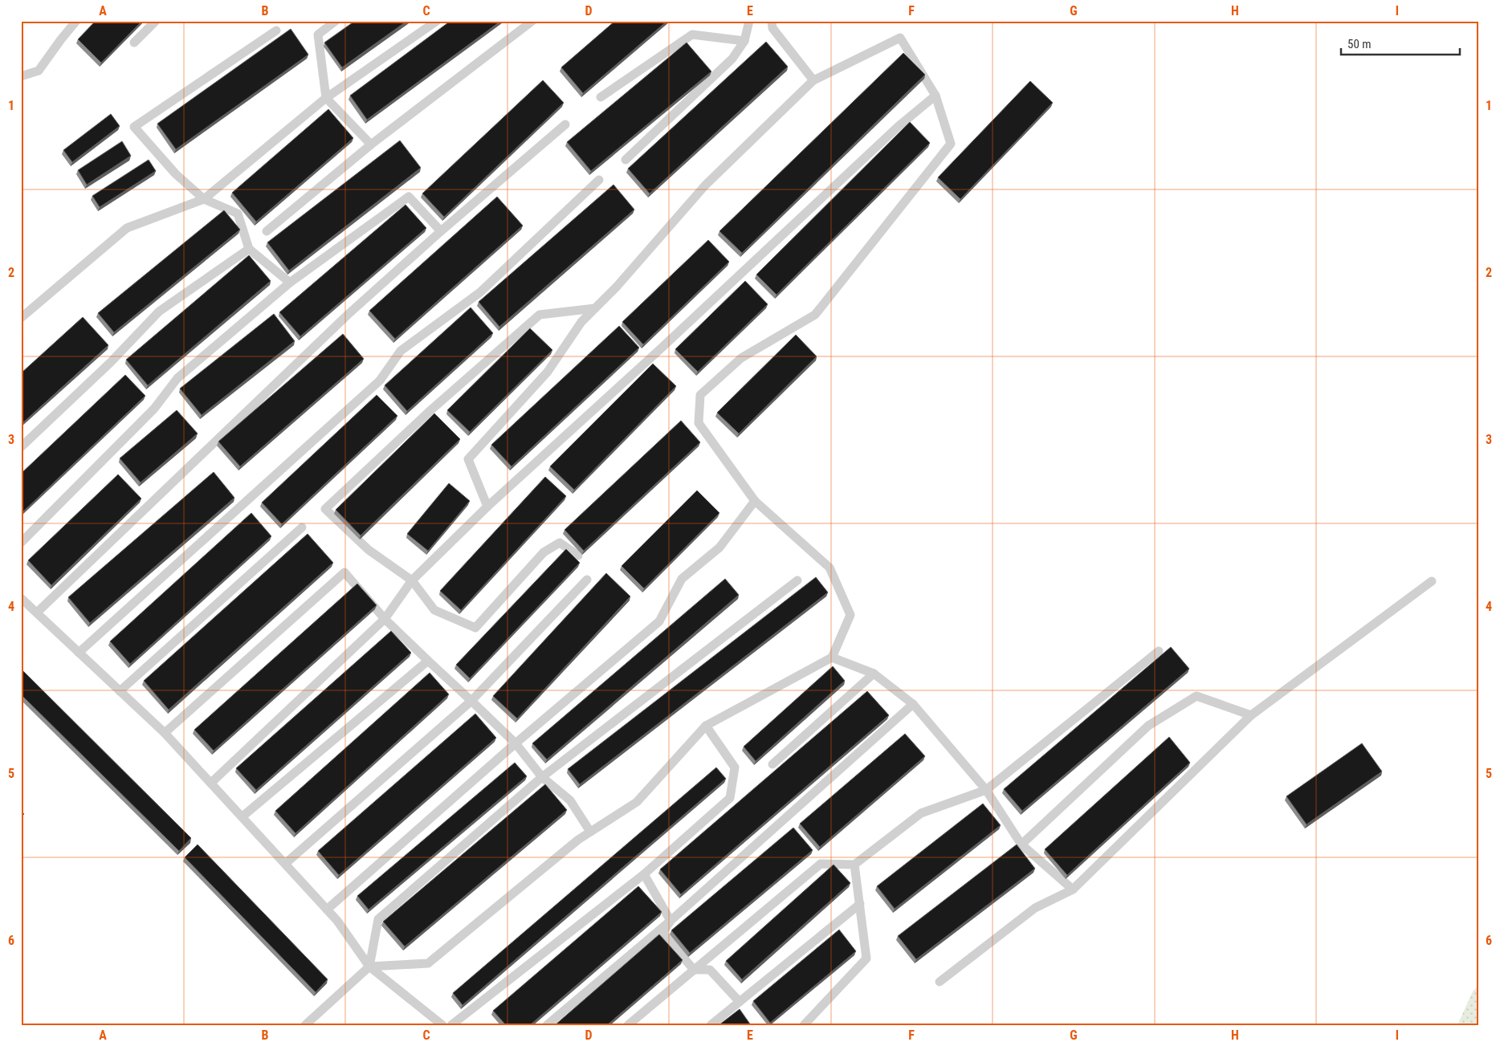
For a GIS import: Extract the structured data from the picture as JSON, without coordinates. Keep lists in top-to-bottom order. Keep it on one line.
{"scale_bar":"50 m","grid":{"columns":["A","B","C","D","E","F","G","H","I"],"rows":["1","2","3","4","5","6"]}}
